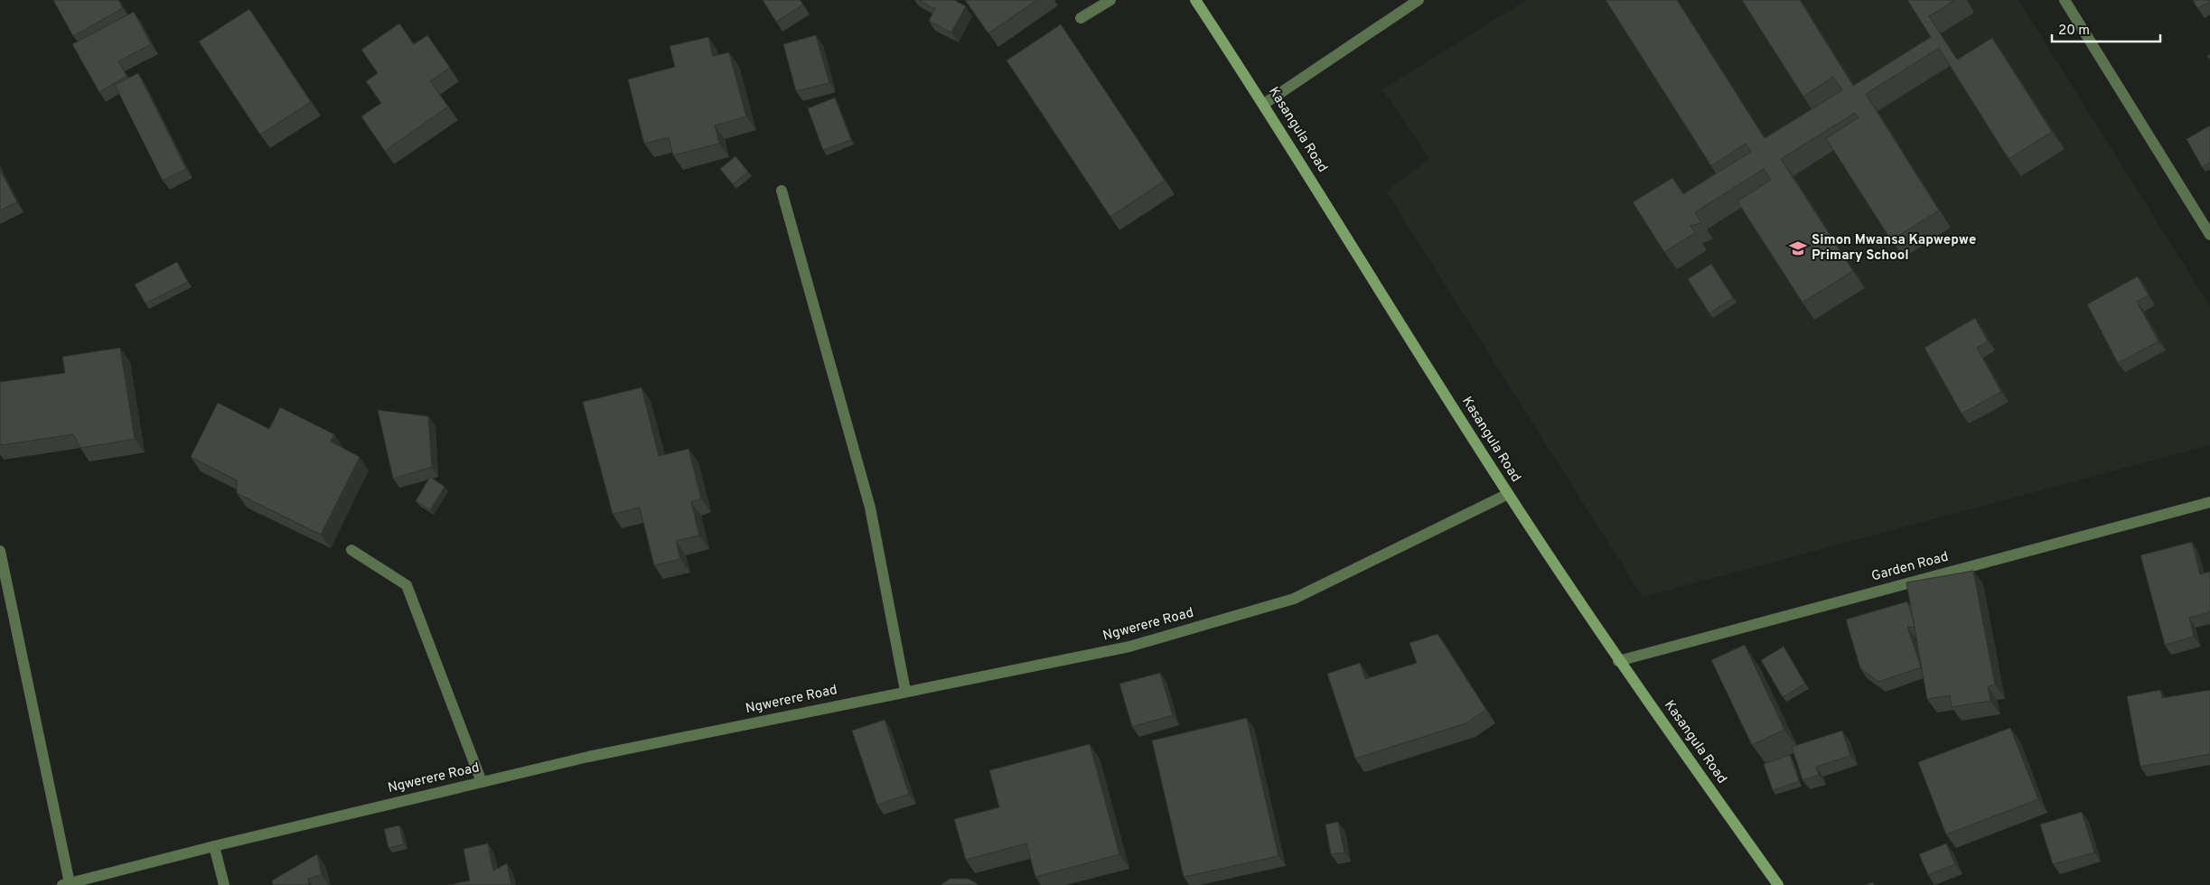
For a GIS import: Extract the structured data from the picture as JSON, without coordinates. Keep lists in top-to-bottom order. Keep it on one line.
{"streets":{"main road":["Kasangula Road"],"street":["Garden Road","Ngwerere Road"]},"crossings":[["Kasangula Road","Garden Road"],["Kasangula Road","Ngwerere Road"]],"places":{"school or university":["Simon Mwansa Kapwepwe Primary School"]},"scale_bar":"20 m"}
